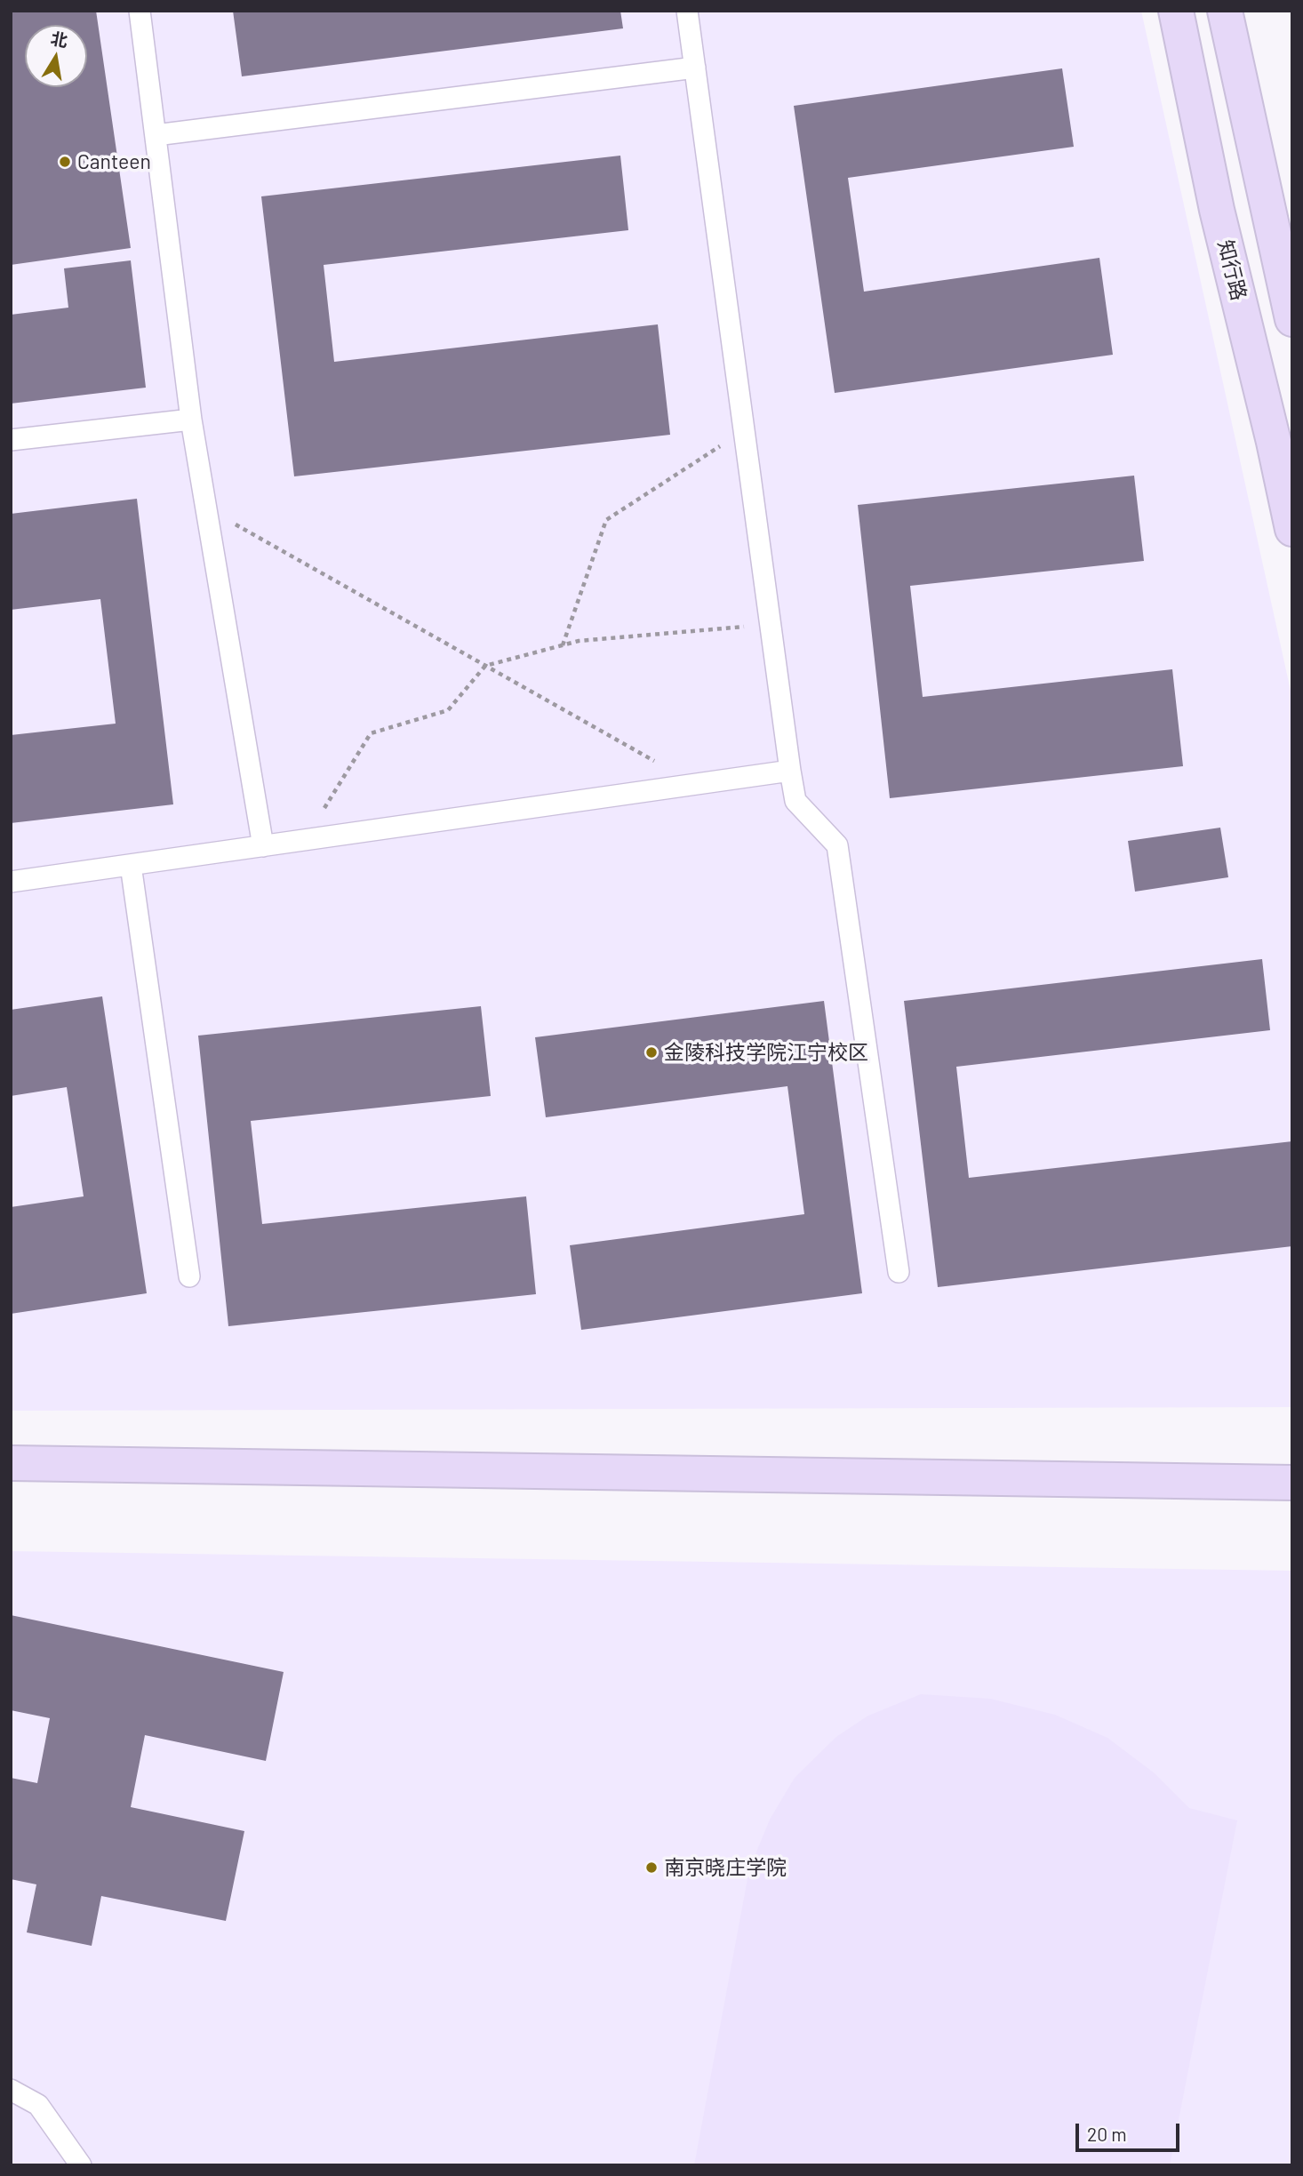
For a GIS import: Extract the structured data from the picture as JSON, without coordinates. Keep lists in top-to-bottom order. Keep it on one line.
{"streets":{"street":["知行路"]},"places":["Canteen","金陵科技学院江宁校区","南京晓庄学院"],"scale_bar":"20 m","north":"top"}
